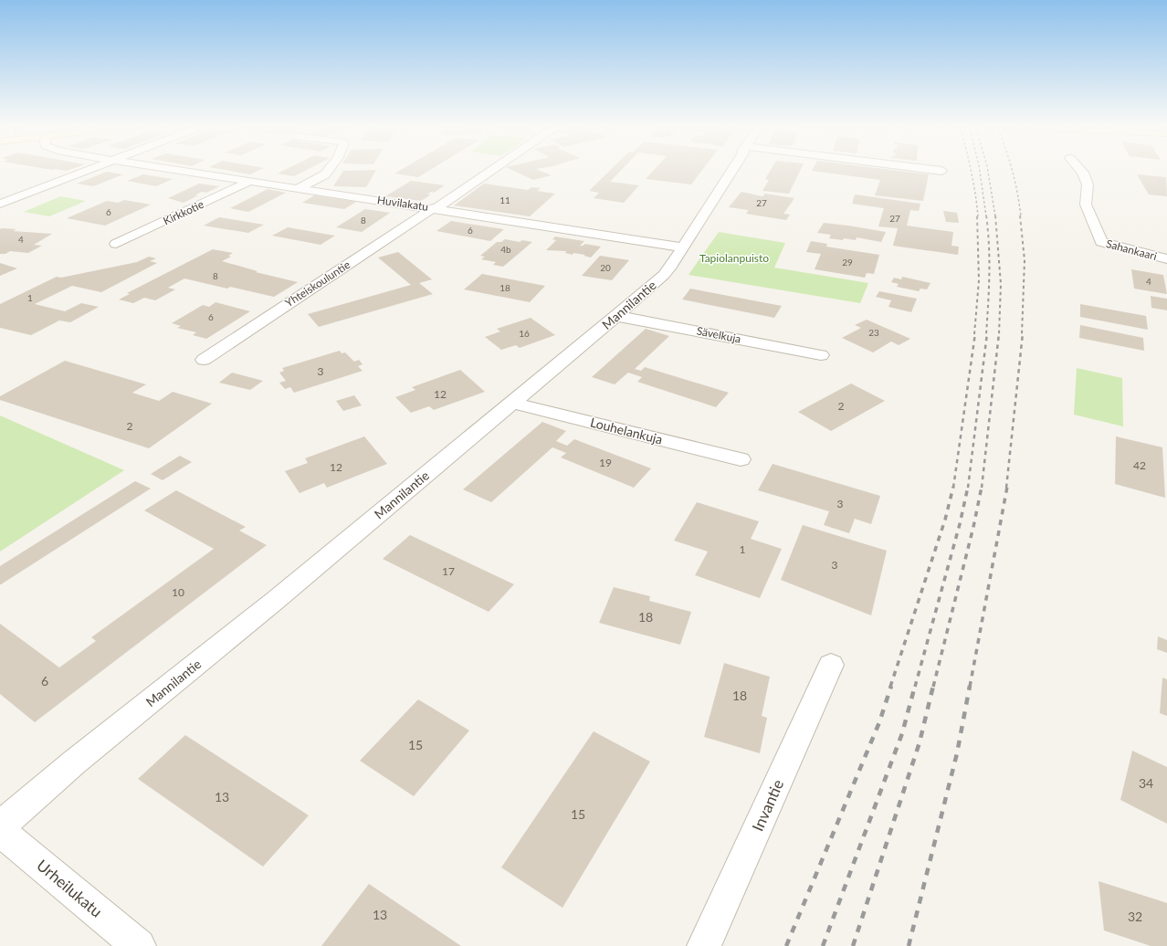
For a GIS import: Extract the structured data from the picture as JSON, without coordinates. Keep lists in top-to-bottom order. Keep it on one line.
{"streets":{"street":["Huvilakatu","Kirkkotie","Sahankaari","Yhteiskouluntie","Mannilantie","Sävelkuja","Louhelankuja","Invantie","Urheilukatu"]},"crossings":[["Huvilakatu","Kirkkotie"],["Huvilakatu","Yhteiskouluntie"],["Huvilakatu","Mannilantie"],["Mannilantie","Sävelkuja"],["Mannilantie","Louhelankuja"]],"parks":["Tapiolanpuisto"],"house_numbers":["11","27","6","27","8","6","4","4b","29","20","8","4","18","1","6","23","16","3","12","2","2","19","42","12","3","1","3","17","10","18","6","18","15","34","13","15","13","32"]}
